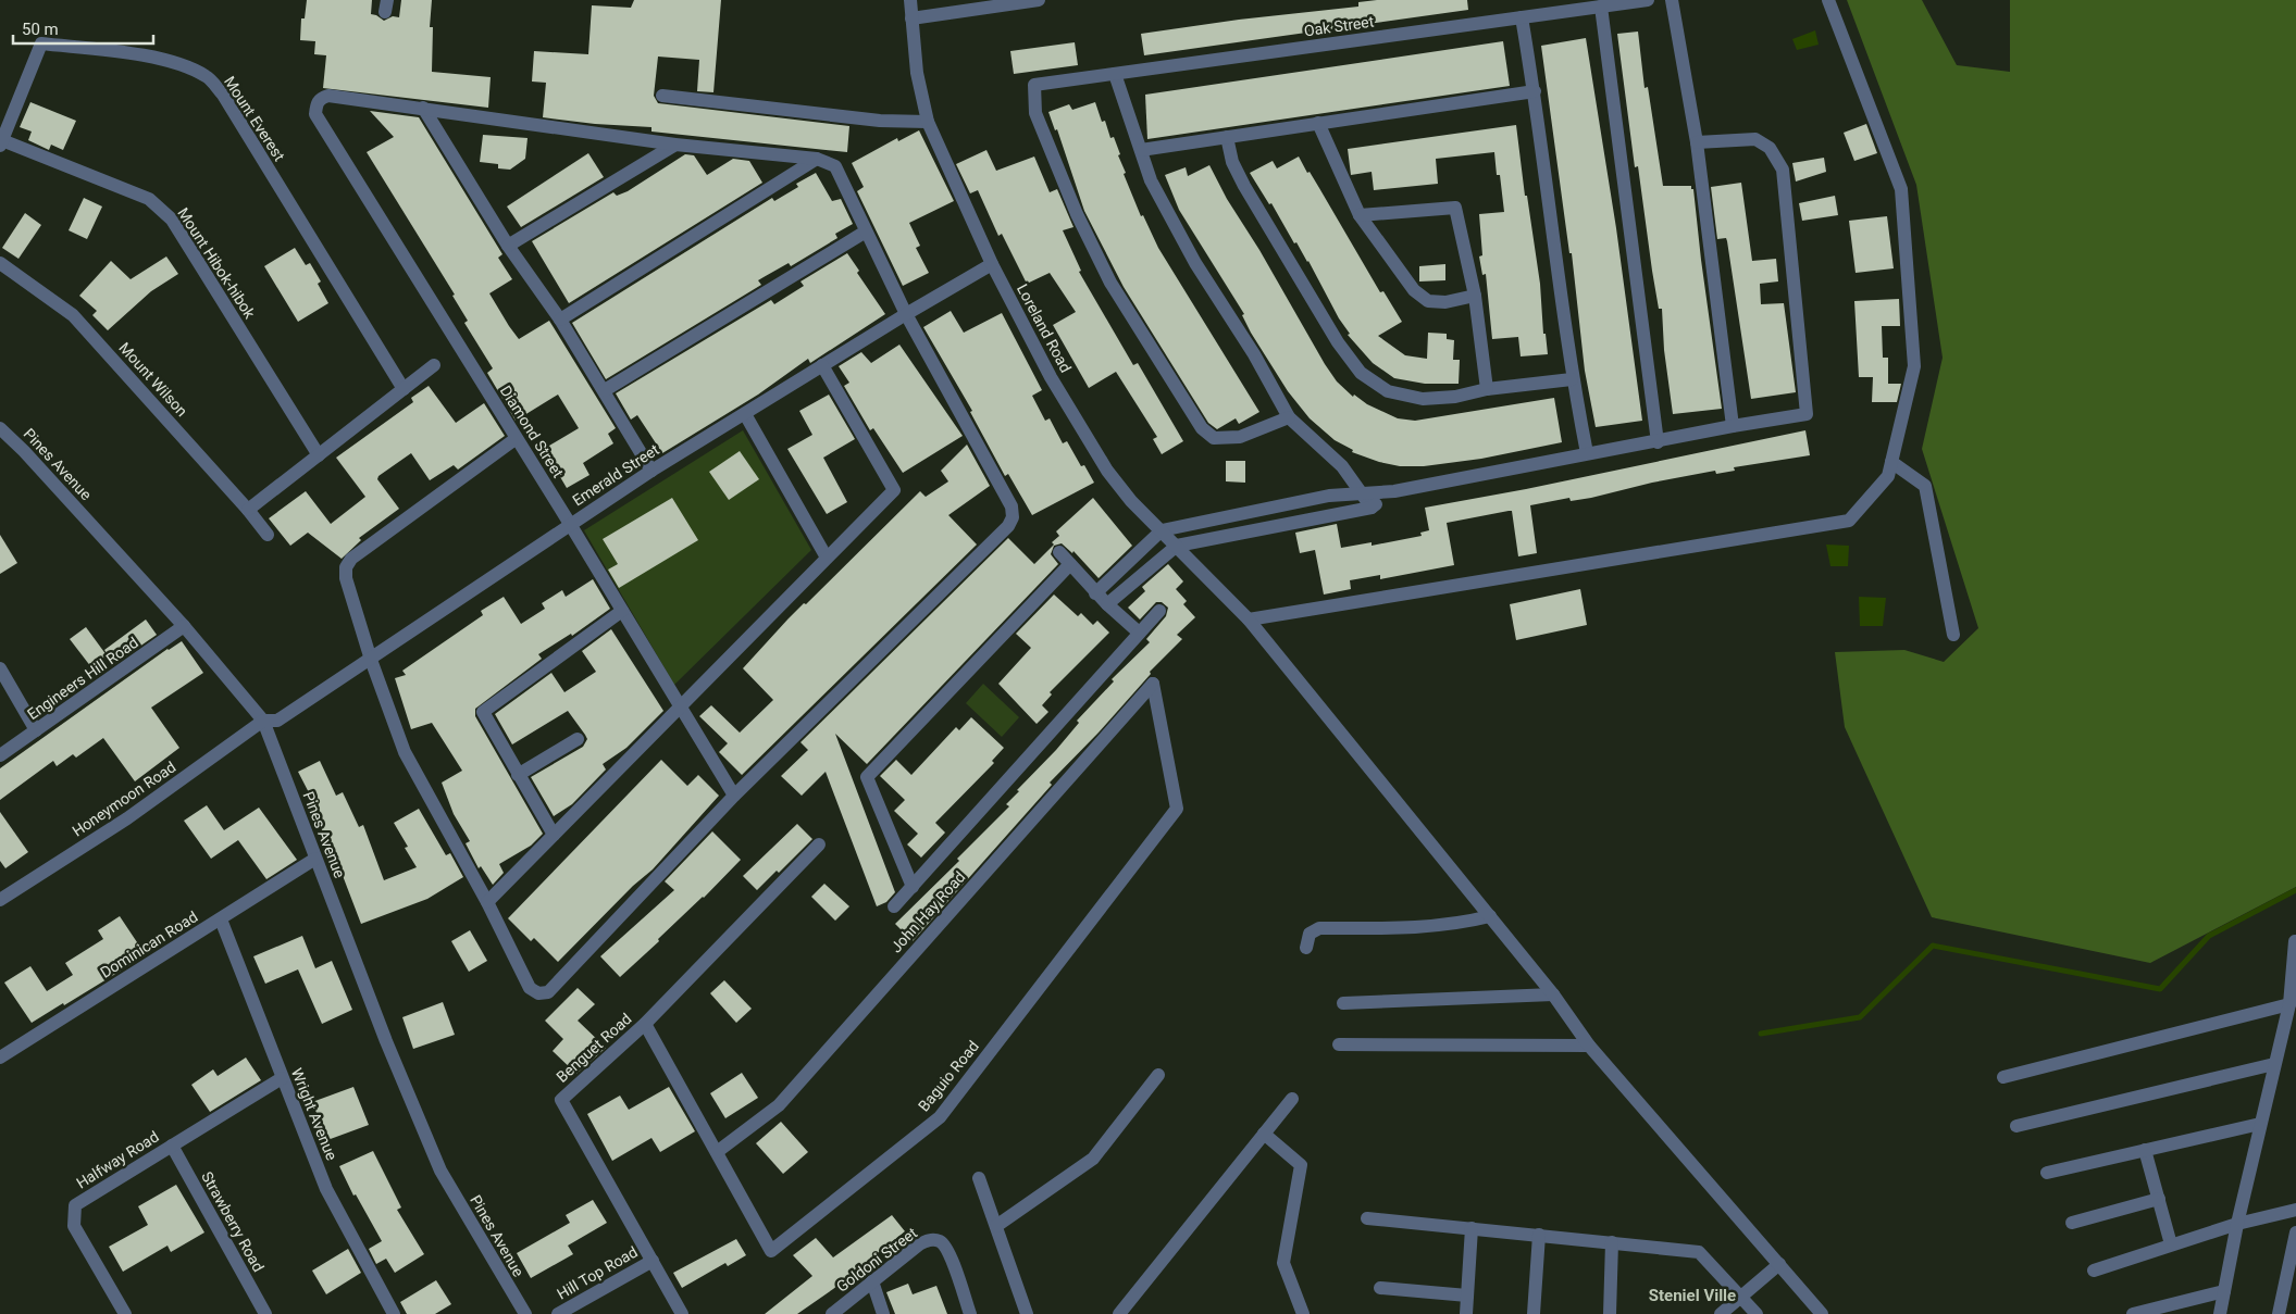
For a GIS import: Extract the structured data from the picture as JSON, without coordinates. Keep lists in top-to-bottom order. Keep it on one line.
{"streets":{"street":["Oak Street","Mount Everest","Mount Hibok-hibok","Loreland Road","Mount Wilson","Diamond Street","Pines Avenue","Emerald Street","Engineers Hill Road","Honeymoon Road","John Hay Road","Dominican Road","Benguet Road","Baguio Road","Wright Avenue","Halfway Road","Strawberry Road","Goldoni Street","Hill Top Road"]},"crossings":[["Mount Everest","Mount Hibok-hibok"],["Loreland Road","Emerald Street"],["Diamond Street","Emerald Street"],["Pines Avenue","Emerald Street"],["Pines Avenue","Engineers Hill Road"],["Pines Avenue","Honeymoon Road"],["Pines Avenue","Dominican Road"],["Emerald Street","Honeymoon Road"],["John Hay Road","Baguio Road"],["Dominican Road","Wright Avenue"],["Benguet Road","Baguio Road"],["Benguet Road","Hill Top Road"],["Wright Avenue","Halfway Road"],["Halfway Road","Strawberry Road"]],"districts":["Steniel Ville"],"scale_bar":"50 m"}
